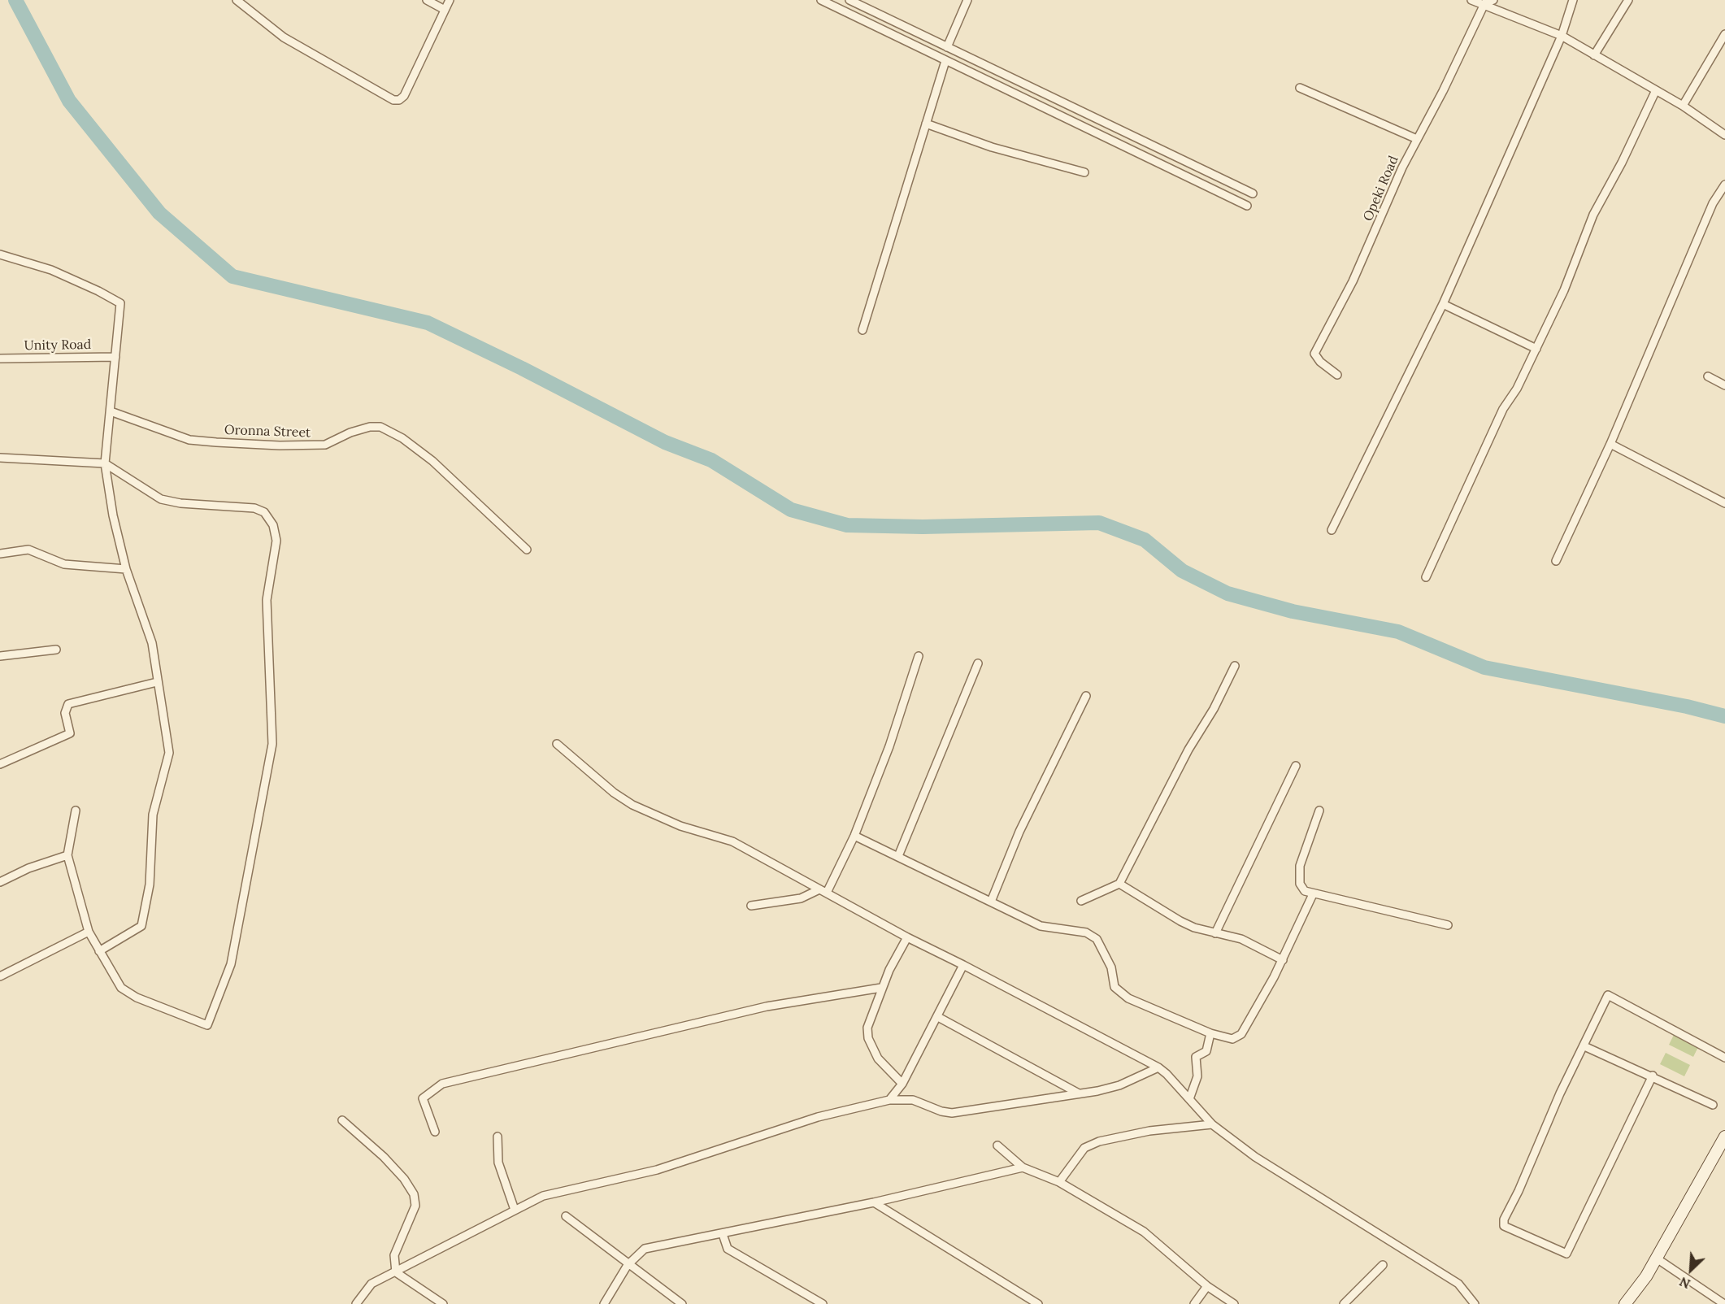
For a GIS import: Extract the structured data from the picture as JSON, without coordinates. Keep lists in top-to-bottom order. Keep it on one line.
{"streets":{"street":["Opeki Road","Unity Road","Oronna Street"]},"north":"bottom left"}
